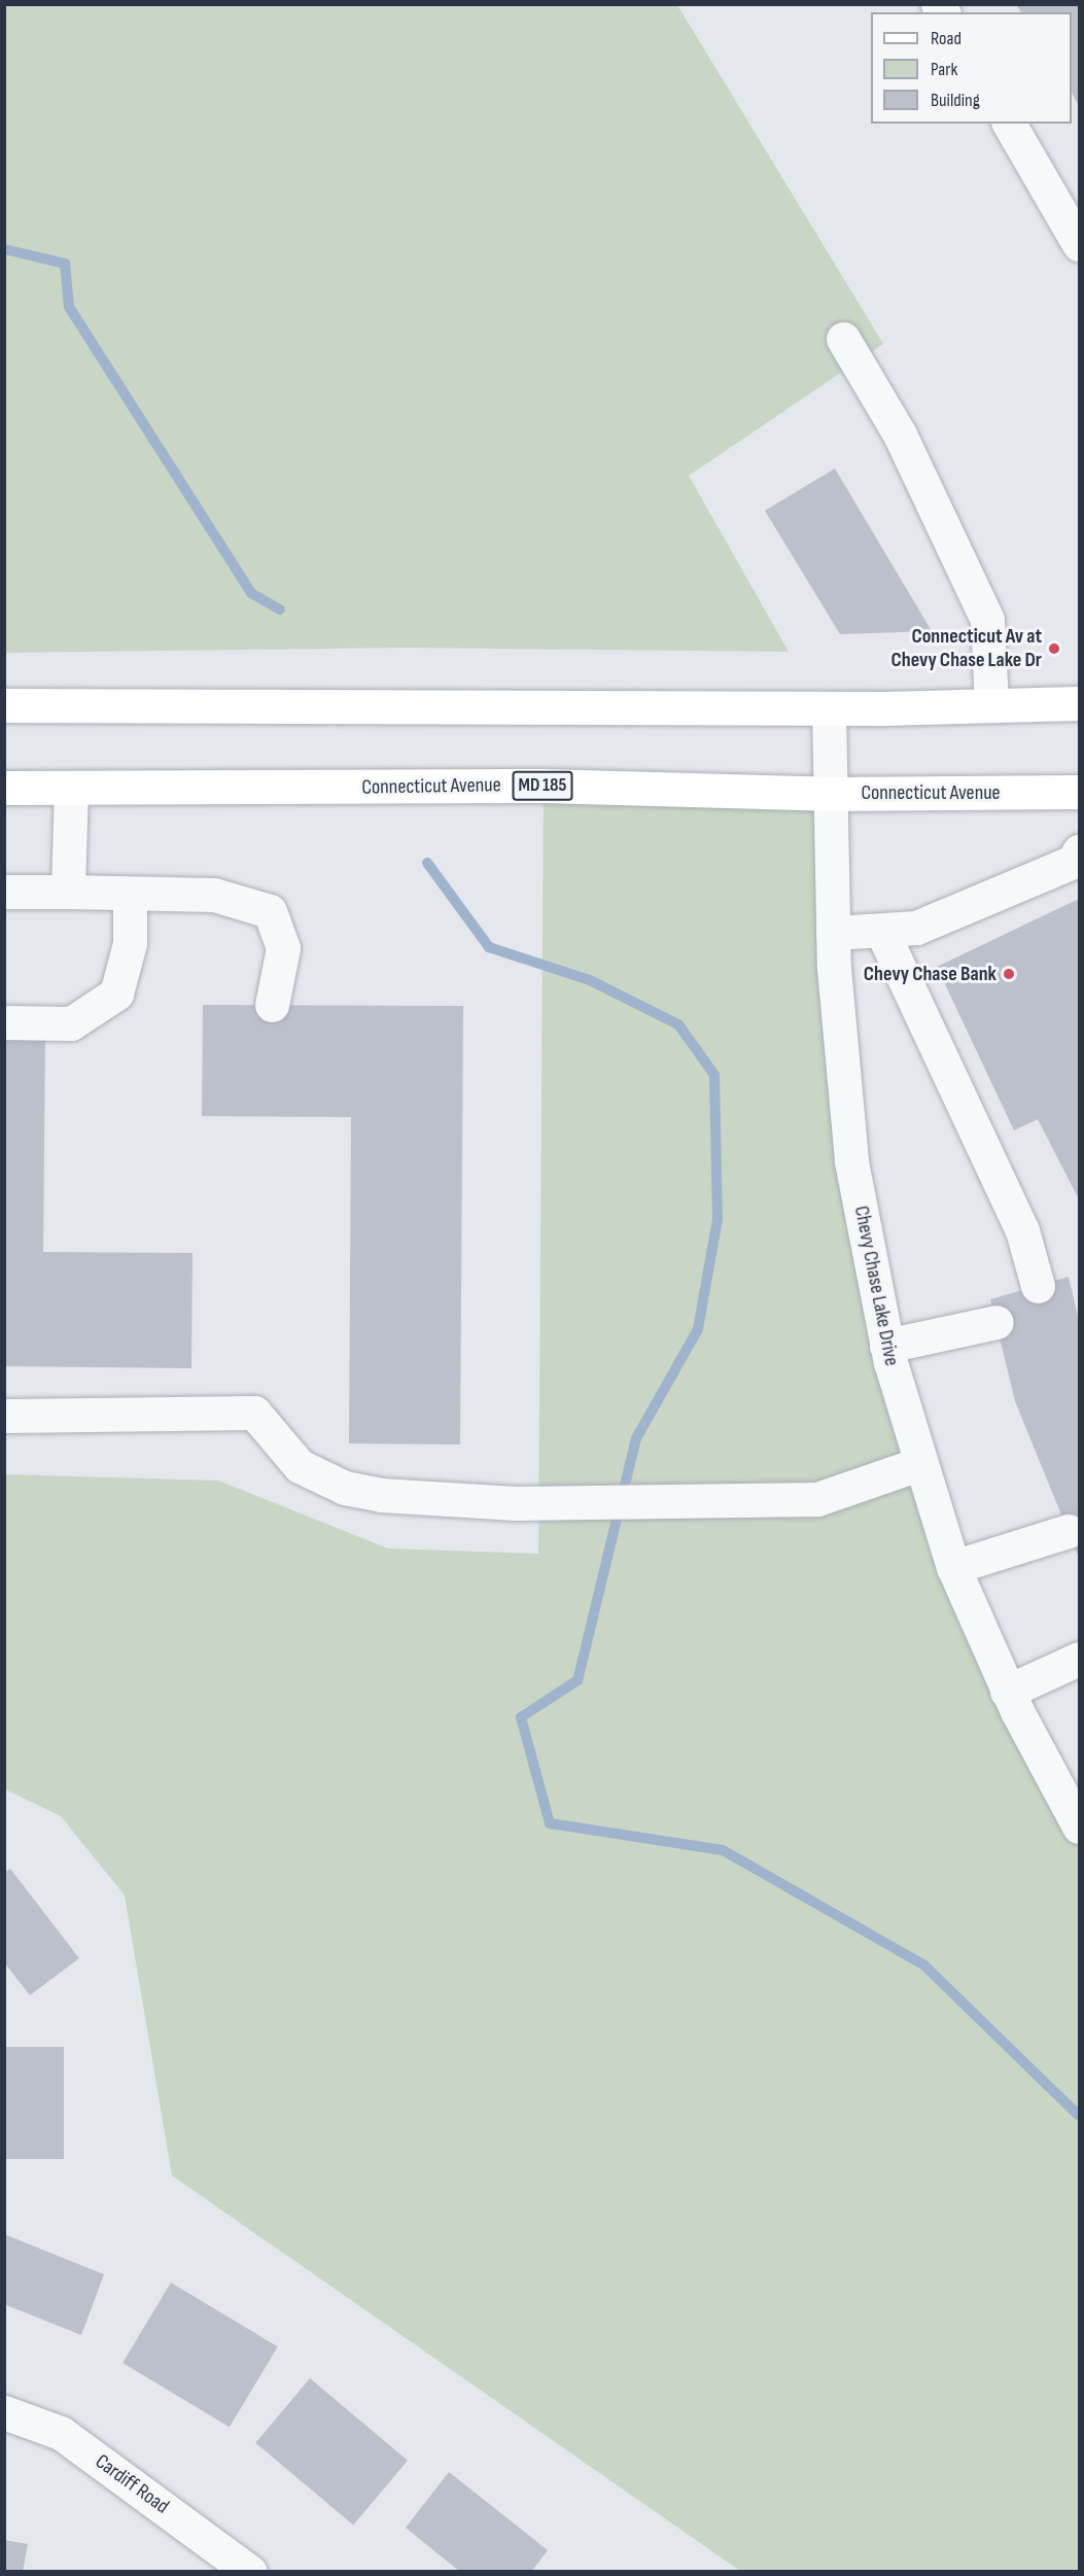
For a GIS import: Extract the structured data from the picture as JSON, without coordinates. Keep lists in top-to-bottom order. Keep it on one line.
{"streets":{"main road":["MD 185","Connecticut Avenue"],"street":["Chevy Chase Lake Drive","Cardiff Road"]},"crossings":[["Connecticut Avenue","Chevy Chase Lake Drive"]],"places":["Connecticut Av at Chevy Chase Lake Dr","Chevy Chase Bank"],"legend":["Road","Park","Building"]}
